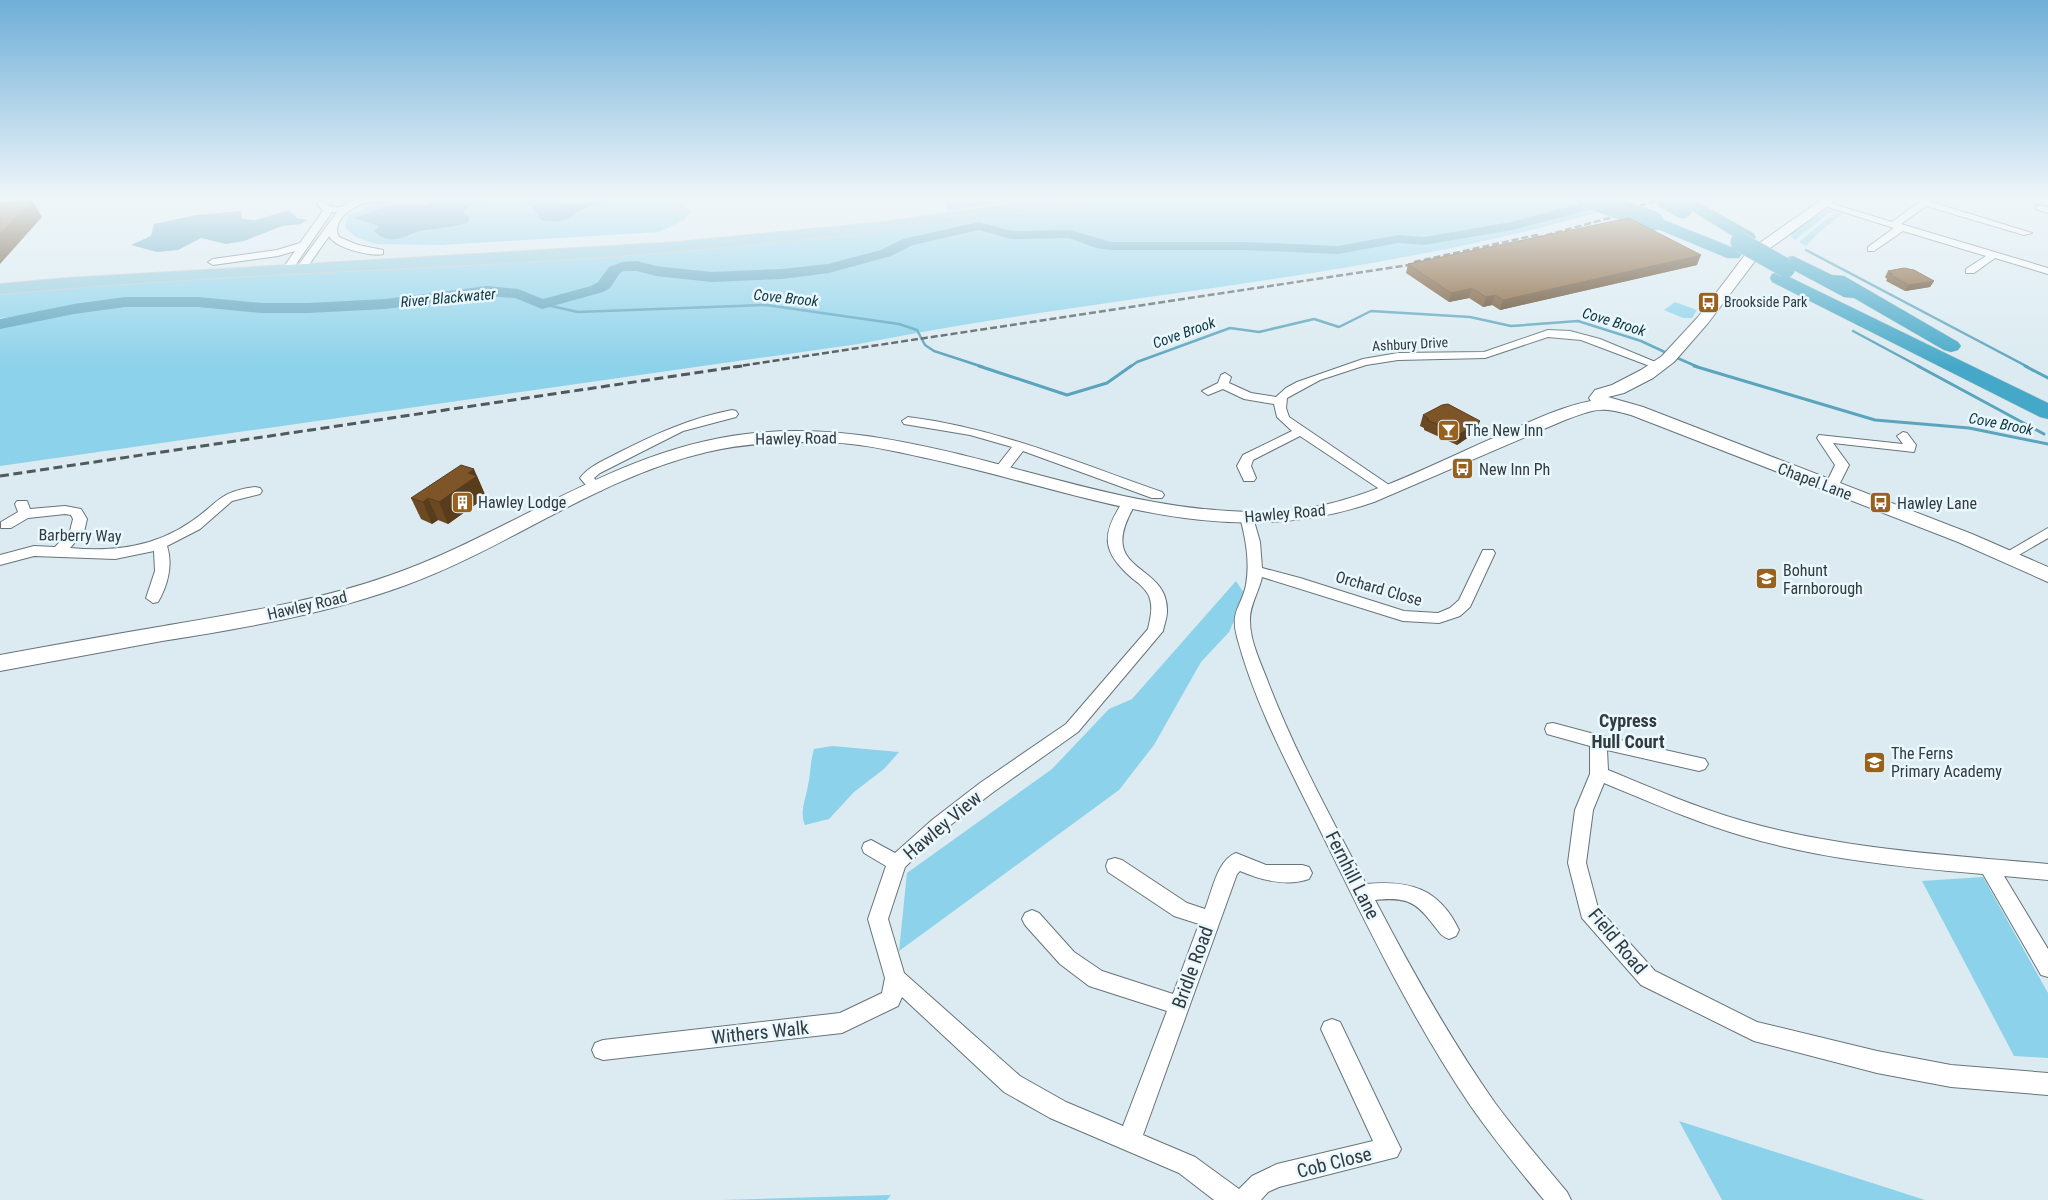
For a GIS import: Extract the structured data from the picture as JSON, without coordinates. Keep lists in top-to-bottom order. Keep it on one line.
{"streets":{"main road":["Hawley Road","Chapel Lane"],"street":["Ashbury Drive","Barberry Way","Orchard Close","Hawley View","Fernhill Lane","Field Road","Bridle Road","Withers Walk","Cob Close"]},"crossings":[["Hawley Road","Chapel Lane"],["Hawley Road","Hawley View"],["Hawley Road","Fernhill Lane"],["Orchard Close","Fernhill Lane"],["Hawley View","Withers Walk"]],"districts":["Cypress Hull Court"],"water":["River Blackwater","Cove Brook"],"places":{"bus stop":["Brookside Park","New Inn Ph","Hawley Lane"],"bar":["The New Inn"],"building":["Hawley Lodge"],"school or university":["Bohunt Farnborough","The Ferns Primary Academy"]}}
